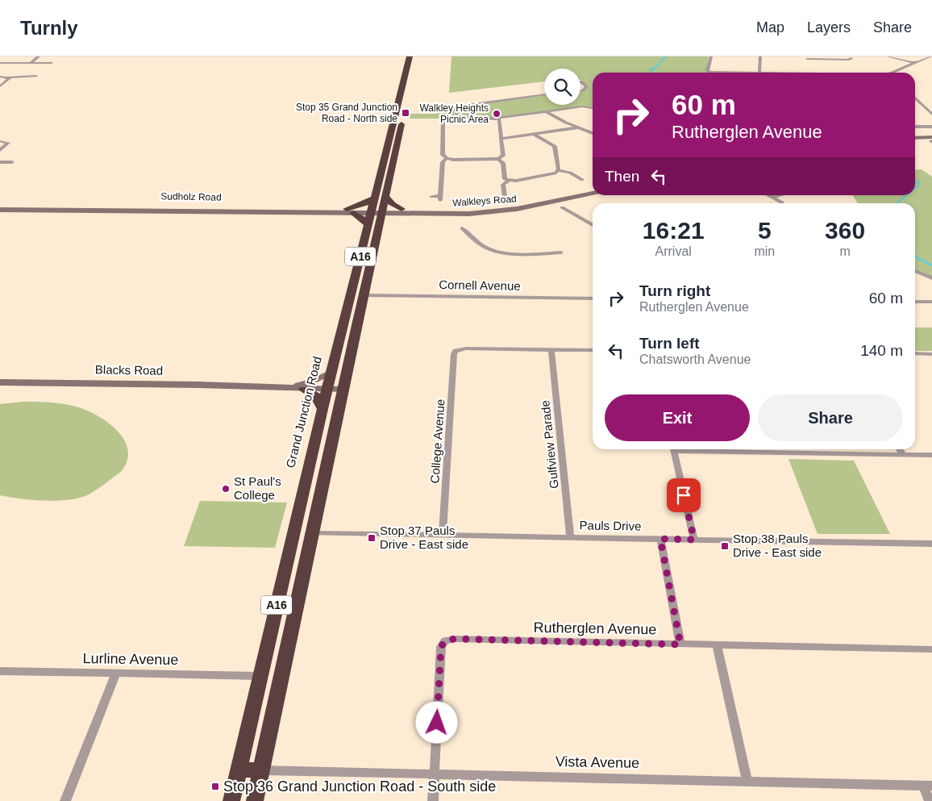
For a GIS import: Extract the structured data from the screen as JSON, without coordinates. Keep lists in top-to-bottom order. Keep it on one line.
{"streets":{"highway":["A16","Grand Junction Road"],"main road":["Sudholz Road","Walkleys Road","Blacks Road"],"street":["Cornell Avenue","College Avenue","Gulfview Parade","Pauls Drive","Rutherglen Avenue","Lurline Avenue","Vista Avenue"]},"crossings":[["Sudholz Road","Walkleys Road"],["Sudholz Road","Grand Junction Road"],["Walkleys Road","Grand Junction Road"],["Cornell Avenue","Grand Junction Road"],["Blacks Road","Grand Junction Road"],["Grand Junction Road","Pauls Drive"],["Grand Junction Road","Lurline Avenue"],["Grand Junction Road","Vista Avenue"],["College Avenue","Gulfview Parade"],["College Avenue","Pauls Drive"],["Gulfview Parade","Pauls Drive"],["Rutherglen Avenue","Vista Avenue"]],"places":{"transit":["Stop 35 Grand Junction Road - North side","Stop 37 Pauls Drive - East side","Stop 38 Pauls Drive - East side","Stop 36 Grand Junction Road - South side"],"other":["Walkley Heights Picnic Area","St Paul's College"]},"page":{"header":"Turnly","nav":["Map","Layers","Share"],"turn":["60 m","Rutherglen Avenue"],"then":"Then","eta":["16:21","Arrival","5","min","360","m"],"list":[{"name":"Turn right","note":"Rutherglen Avenue","value":"60 m"},{"name":"Turn left","note":"Chatsworth Avenue","value":"140 m"}],"buttons":["Exit","Share"]}}
